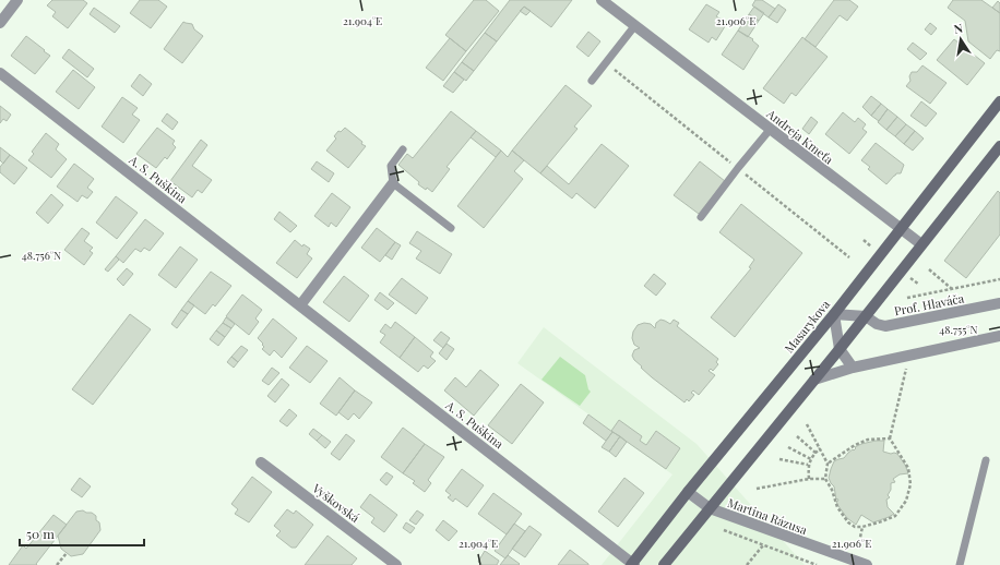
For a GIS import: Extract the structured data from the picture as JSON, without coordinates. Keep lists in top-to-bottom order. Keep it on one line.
{"streets":{"main road":["Masarykova"],"street":["Andreja Kmeťa","A. S. Puškina","Prof. Hlaváča","Vyškovská","Martina Rázusa"]},"crossings":[["Andreja Kmeťa","Masarykova"],["A. S. Puškina","Masarykova"],["Masarykova","Martina Rázusa"]],"scale_bar":"50 m","north":"top","coordinates":["21.904°E","21.906°E","48.756°N","48.755°N"]}
